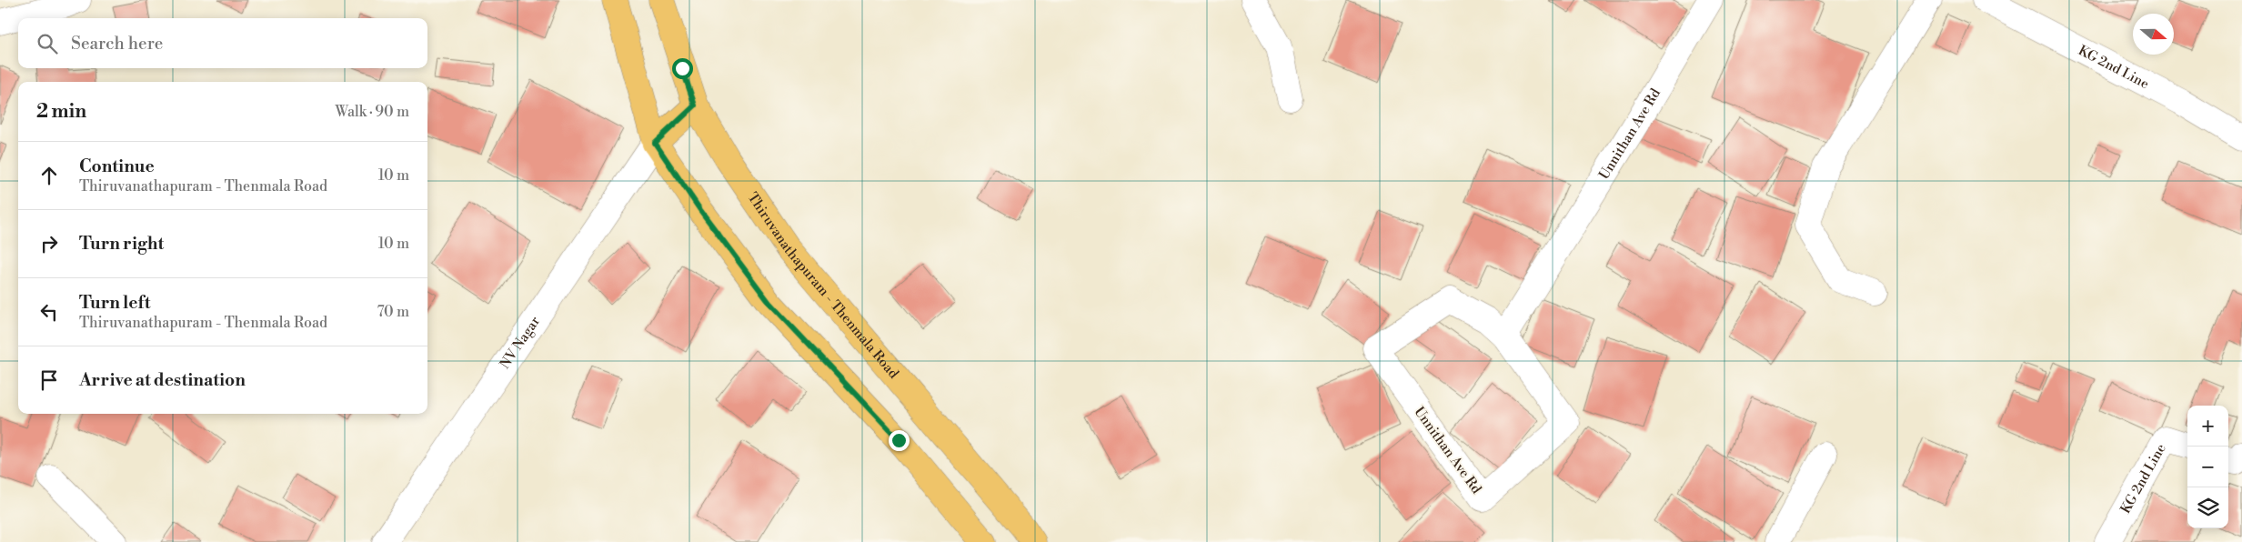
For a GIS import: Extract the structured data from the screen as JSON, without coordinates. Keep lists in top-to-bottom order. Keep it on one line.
{"streets":{"main road":["Thiruvanathapuram - Thenmala Road"],"street":["KG 2nd Line","Unnithan Ave Rd","NV Nagar"]},"north":"right","page":{"search":"Search here","heading":["2 min","Walk · 90 m"],"list":[["Continue","Thiruvanathapuram - Thenmala Road","10 m"],["Turn right","10 m"],["Turn left","Thiruvanathapuram - Thenmala Road","70 m"],"Arrive at destination"],"map_buttons":["+","−"]}}
